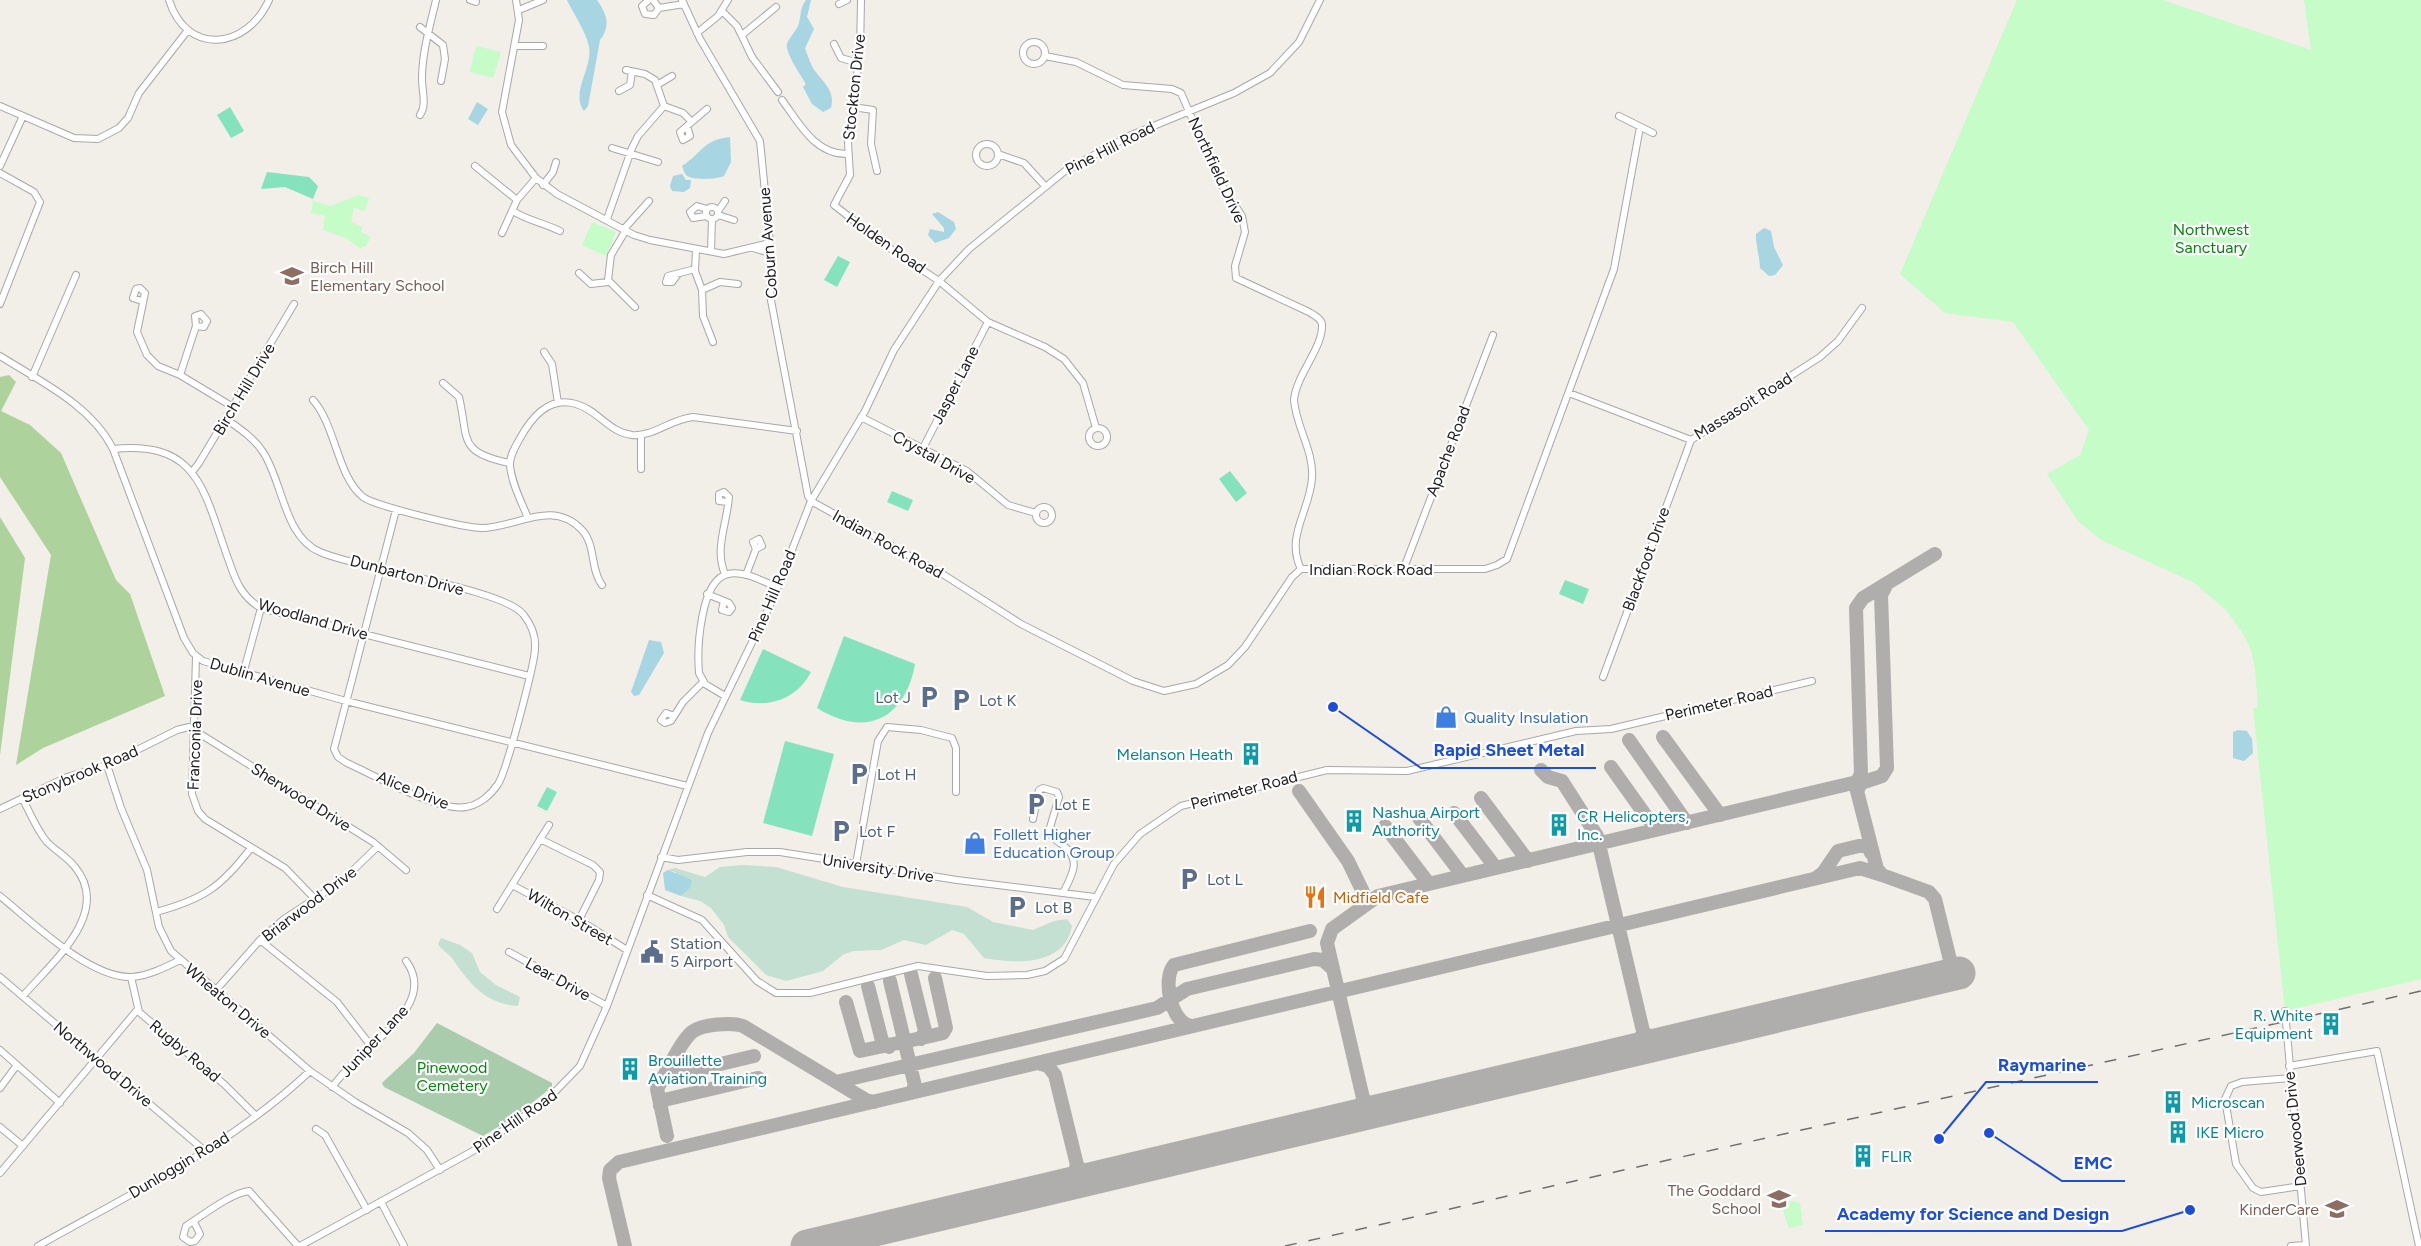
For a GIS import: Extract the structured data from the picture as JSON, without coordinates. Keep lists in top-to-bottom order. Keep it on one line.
{"streets":{"street":["Stockton Drive","Pine Hill Road","Northfield Drive","Coburn Avenue","Holden Road","Jasper Lane","Birch Hill Drive","Massasoit Road","Apache Road","Crystal Drive","Indian Rock Road","Blackfoot Drive","Dunbarton Drive","Woodland Drive","Dublin Avenue","Perimeter Road","Franconia Drive","Stonybrook Road","Alice Drive","Sherwood Drive","University Drive","Briarwood Drive","Wilton Street","Lear Drive","Wheaton Drive","Juniper Lane","Rugby Road","Northwood Drive","Deerwood Drive","Dunloggin Road"]},"crossings":[["Stockton Drive","Holden Road"],["Pine Hill Road","Northfield Drive"],["Pine Hill Road","Coburn Avenue"],["Pine Hill Road","Holden Road"],["Pine Hill Road","Crystal Drive"],["Pine Hill Road","Indian Rock Road"],["Pine Hill Road","Dublin Avenue"],["Pine Hill Road","Perimeter Road"],["Pine Hill Road","University Drive"],["Pine Hill Road","Wilton Street"],["Pine Hill Road","Lear Drive"],["Pine Hill Road","Wheaton Drive"],["Northfield Drive","Indian Rock Road"],["Coburn Avenue","Indian Rock Road"],["Holden Road","Jasper Lane"],["Jasper Lane","Crystal Drive"],["Birch Hill Drive","Dunbarton Drive"],["Birch Hill Drive","Woodland Drive"],["Massasoit Road","Indian Rock Road"],["Massasoit Road","Blackfoot Drive"],["Apache Road","Indian Rock Road"],["Dunbarton Drive","Woodland Drive"],["Dunbarton Drive","Dublin Avenue"],["Dunbarton Drive","Alice Drive"],["Woodland Drive","Dublin Avenue"],["Woodland Drive","Alice Drive"],["Dublin Avenue","Franconia Drive"],["Dublin Avenue","Alice Drive"],["Perimeter Road","University Drive"],["Franconia Drive","Stonybrook Road"],["Franconia Drive","Sherwood Drive"],["Franconia Drive","Briarwood Drive"],["Stonybrook Road","Sherwood Drive"],["Stonybrook Road","Wheaton Drive"],["Sherwood Drive","Briarwood Drive"],["Briarwood Drive","Wheaton Drive"],["Wheaton Drive","Juniper Lane"],["Wheaton Drive","Dunloggin Road"],["Rugby Road","Dunloggin Road"],["Northwood Drive","Dunloggin Road"]],"parks":["Northwest Sanctuary","Pinewood Cemetery"],"places":{"school or university":["Birch Hill Elementary School","The Goddard School","KinderCare"],"parking":["Lot J","Lot K","Lot H","Lot E","Lot F","Lot L","Lot B"],"other":["Rapid Sheet Metal","EMC","Raymarine","Academy for Science and Design"],"shop":["Quality Insulation","Follett Higher Education Group"],"building":["Melanson Heath","Nashua Airport Authority","CR Helicopters, Inc.","R. White Equipment","Brouillette Aviation Training","Microscan","IKE Micro","FLIR"],"restaurant":["Midfield Cafe"],"public building":["Station 5 Airport"]}}
